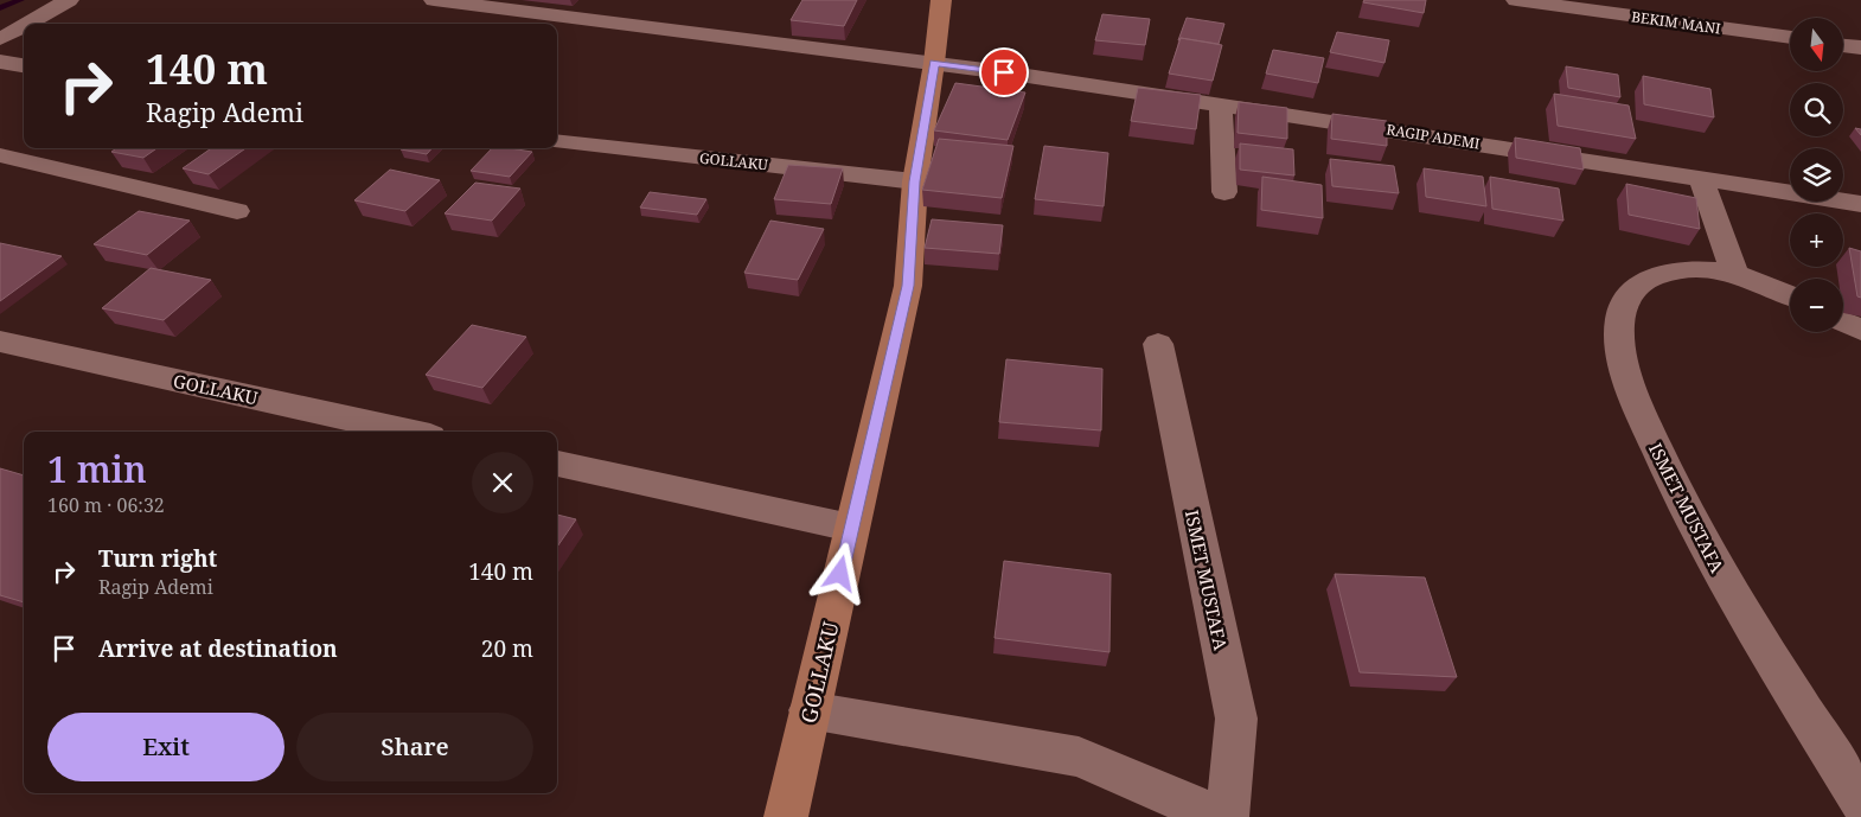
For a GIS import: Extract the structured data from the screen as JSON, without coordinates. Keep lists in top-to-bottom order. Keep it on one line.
{"streets":{"main road":["GOLLAKU"],"street":["BEKIM MANI","RAGIP ADEMI","ISMET MUSTAFA"]},"crossings":[["RAGIP ADEMI","GOLLAKU"]],"north":"bottom","page":{"map_buttons":["+","−"],"turn":["140 m","Ragip Ademi"],"heading":["1 min","160 m · 06:32"],"list":[{"name":"Turn right","note":"Ragip Ademi","value":"140 m"},{"name":"Arrive at destination","value":"20 m"}],"buttons":["Exit","Share"]}}
